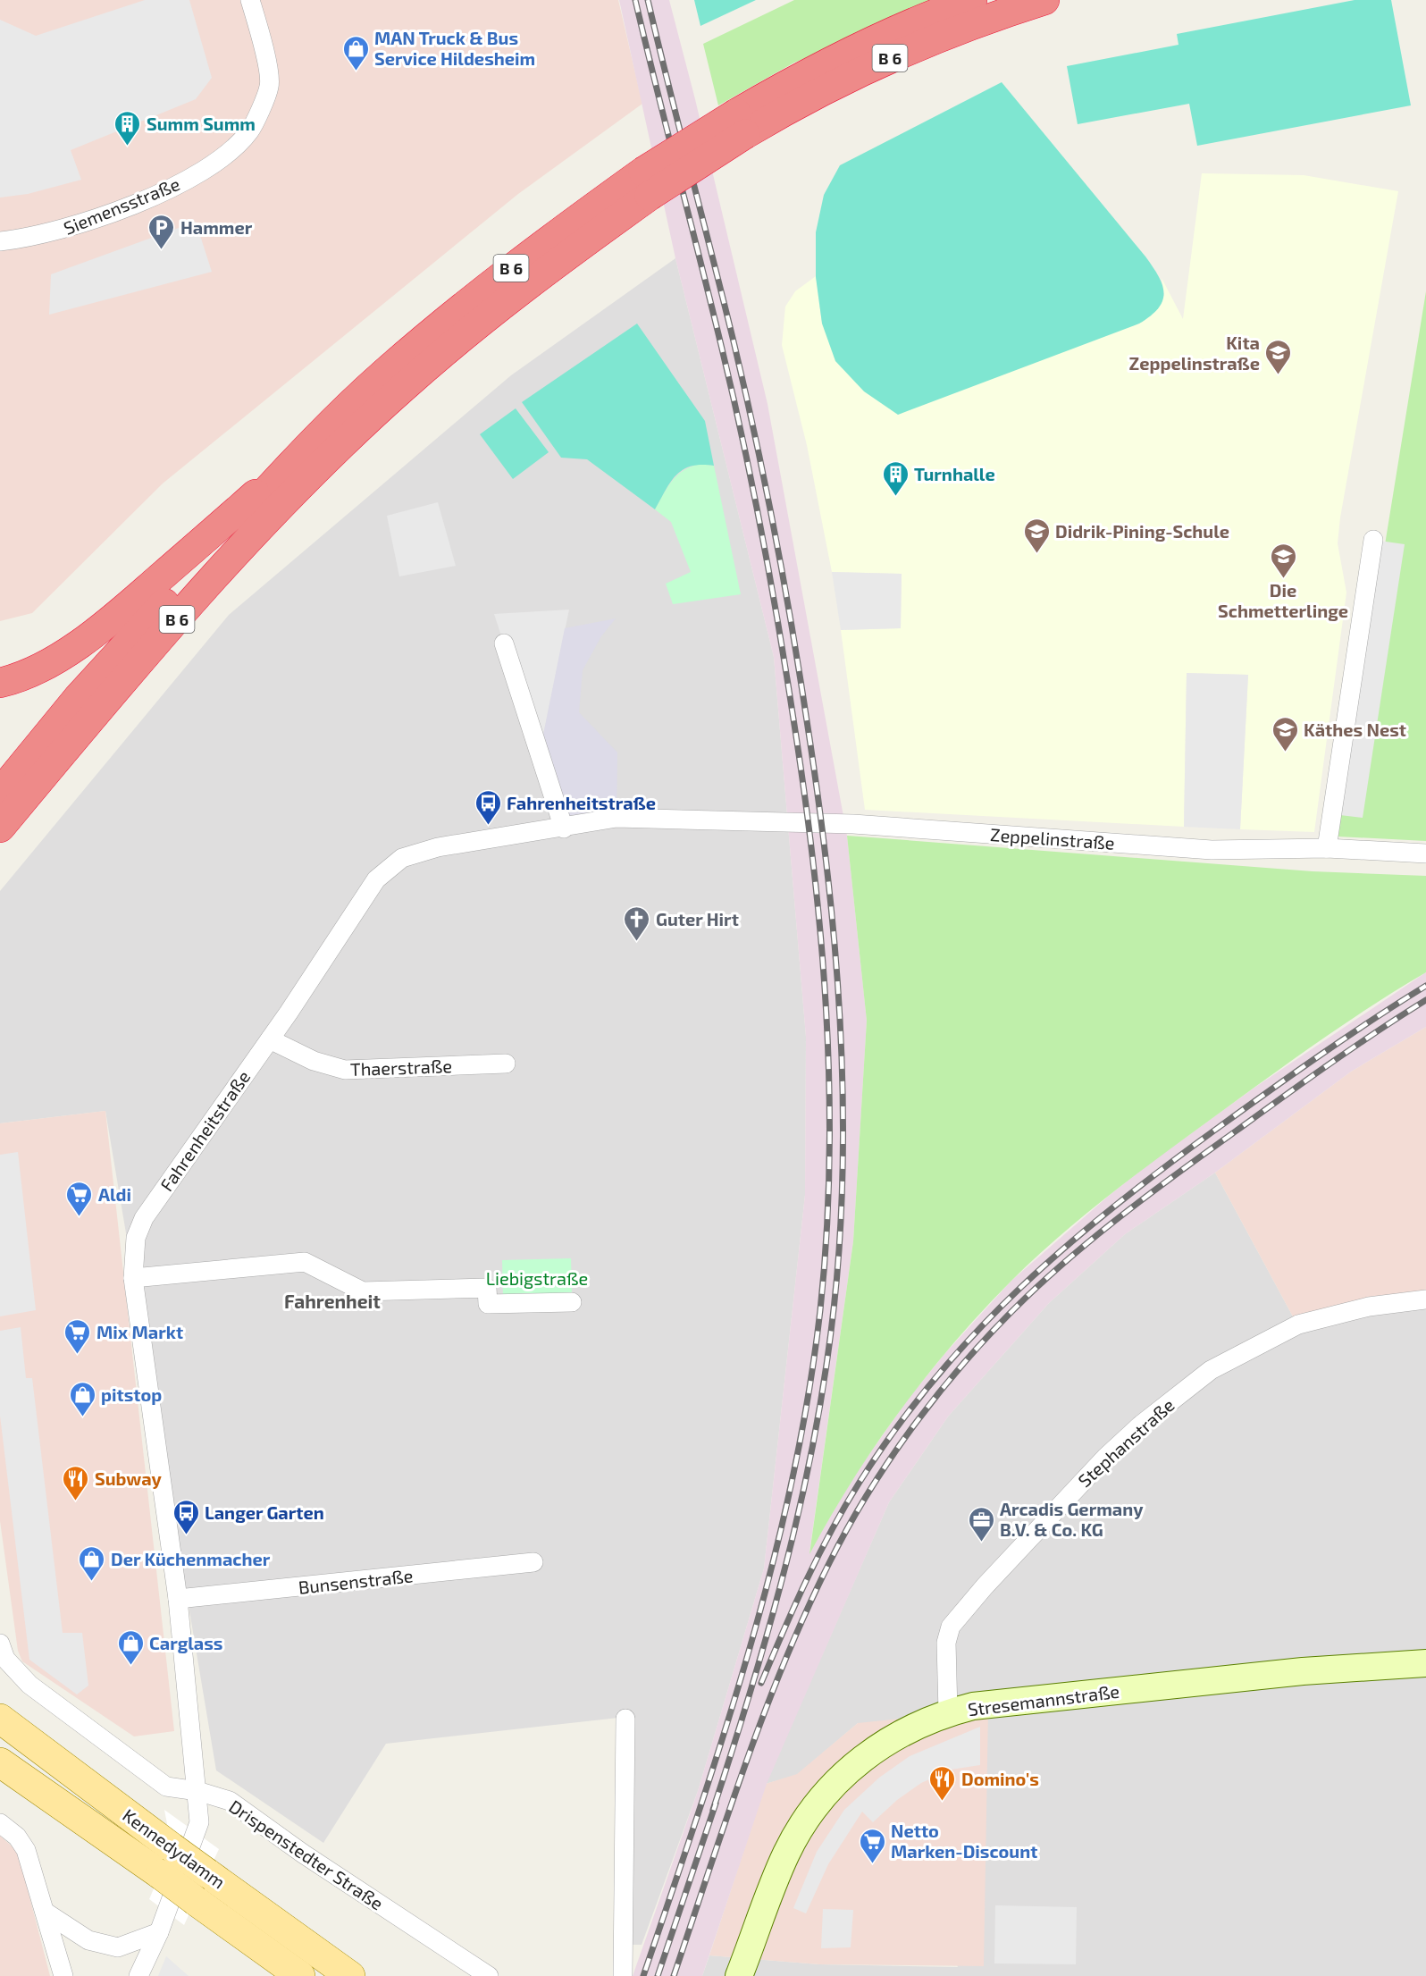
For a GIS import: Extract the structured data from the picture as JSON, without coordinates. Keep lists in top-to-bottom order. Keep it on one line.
{"streets":{"highway":["B 6"],"main road":["Kennedydamm"],"street":["Siemensstraße","Zeppelinstraße","Thaerstraße","Fahrenheitstraße","Stephanstraße","Bunsenstraße","Stresemannstraße","Drispenstedter Straße"]},"crossings":[["Zeppelinstraße","Fahrenheitstraße"],["Thaerstraße","Fahrenheitstraße"],["Fahrenheitstraße","Bunsenstraße"],["Fahrenheitstraße","Drispenstedter Straße"],["Stephanstraße","Stresemannstraße"]],"districts":["Fahrenheit"],"parks":["Liebigstraße"],"places":{"shop":["MAN Truck & Bus Service Hildesheim","pitstop","Der Küchenmacher","Carglass"],"building":["Summ Summ","Turnhalle"],"parking":["Hammer"],"school or university":["Kita Zeppelinstraße","Didrik-Pining-Schule","Die Schmetterlinge","Käthes Nest"],"bus stop":["Fahrenheitstraße","Langer Garten"],"church":["Guter Hirt"],"supermarket":["Aldi","Mix Markt","Netto Marken-Discount"],"restaurant":["Subway","Domino's"],"office":["Arcadis Germany B.V. & Co. KG"]}}
